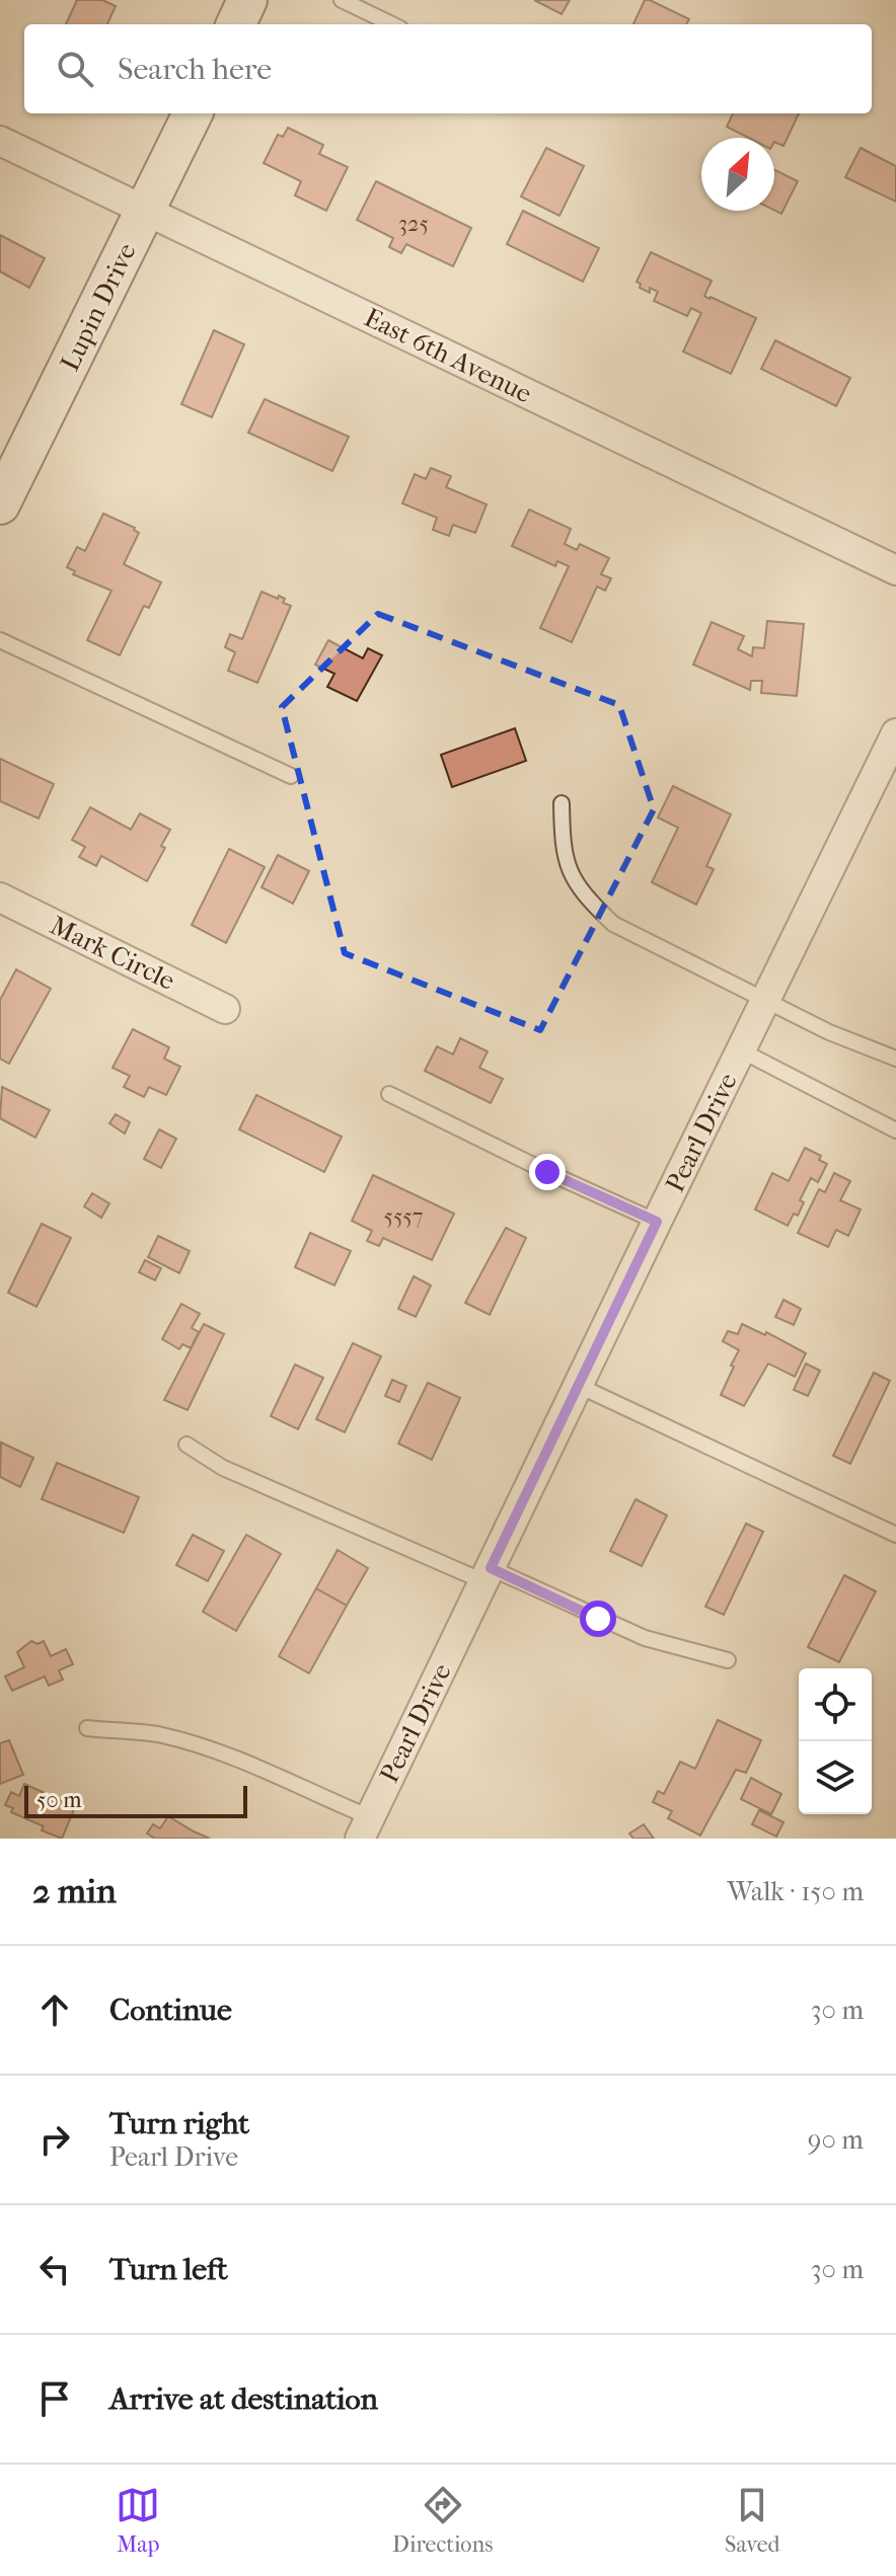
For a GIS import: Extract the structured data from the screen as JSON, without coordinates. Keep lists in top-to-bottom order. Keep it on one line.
{"streets":{"street":["Lupin Drive","East 6th Avenue","Mark Circle","Pearl Drive"]},"crossings":[["Lupin Drive","East 6th Avenue"]],"house_numbers":["325","5557"],"scale_bar":"50 m","north":"top right","page":{"search":"Search here","scale":"50 m","heading":["2 min","Walk · 150 m"],"list":[["Continue","30 m"],["Turn right","Pearl Drive","90 m"],["Turn left","30 m"],"Arrive at destination"],"nav":["Map","Directions","Saved"]}}
